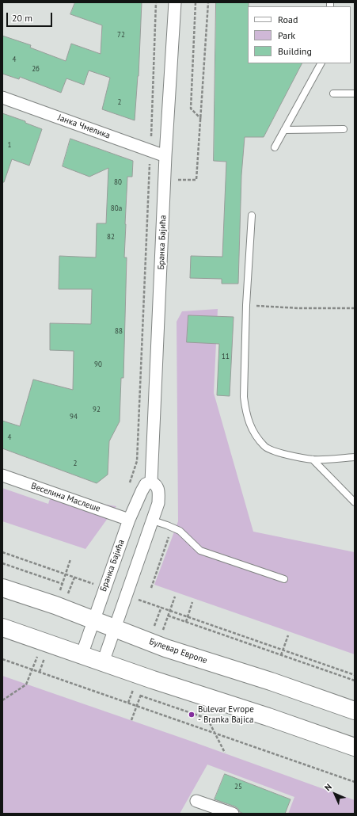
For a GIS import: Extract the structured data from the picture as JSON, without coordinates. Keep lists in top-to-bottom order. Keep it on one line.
{"streets":{"main road":["Булевар Европе"],"street":["Јанка Чмелика","Бранка Бајића","Веселина Маслеше"]},"crossings":[["Јанка Чмелика","Бранка Бајића"],["Бранка Бајића","Веселина Маслеше"],["Бранка Бајића","Булевар Европе"]],"places":["Bulevar Evrope - Branka Bajica"],"house_numbers":["72","4","2б","2","1","80","80a","82","88","11","90","92","94","4","2","25"],"legend":["Road","Park","Building"],"scale_bar":"20 m","north":"top left"}
